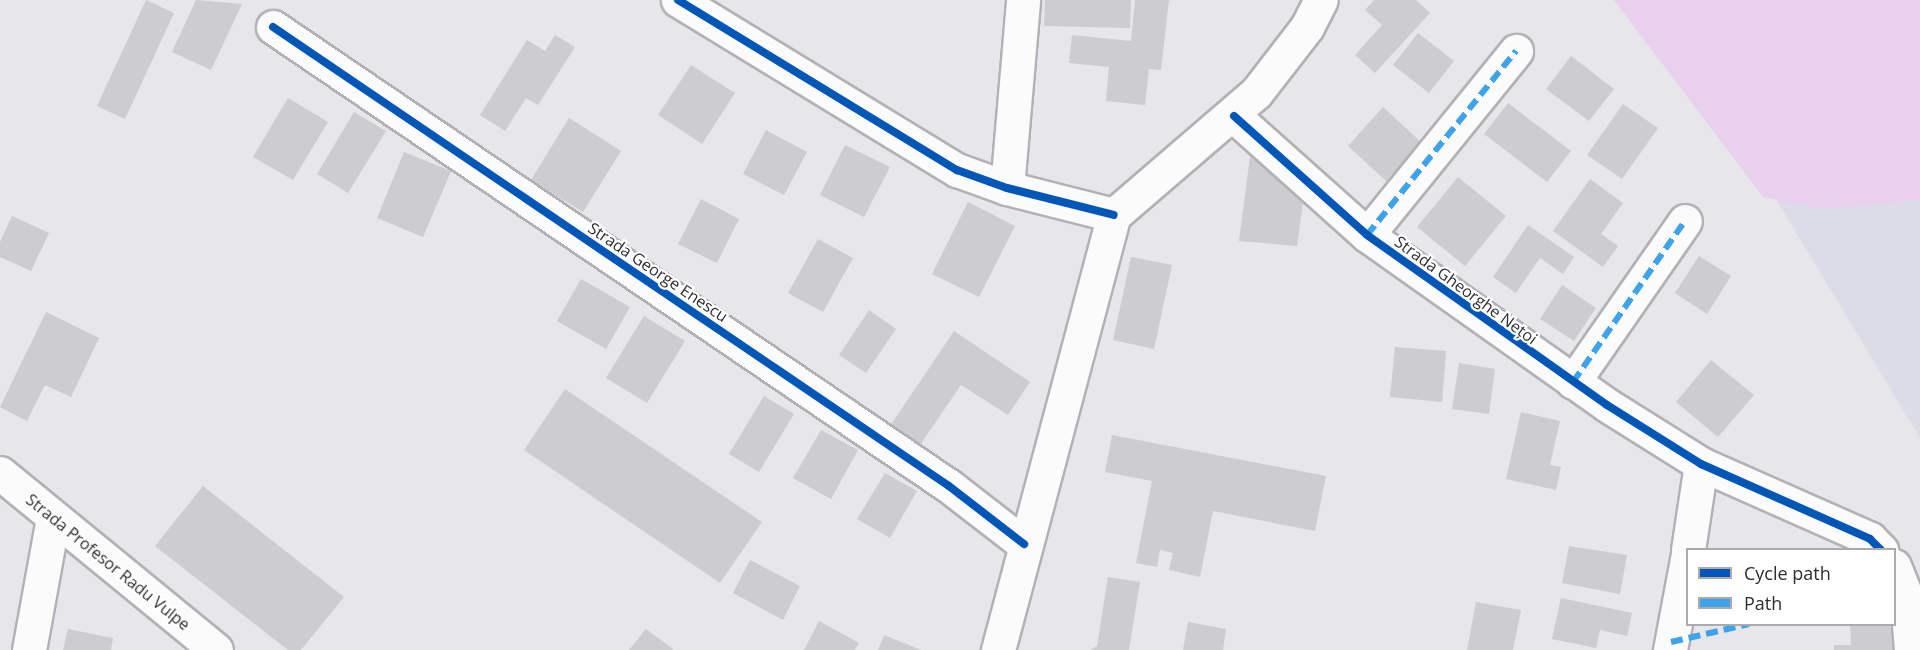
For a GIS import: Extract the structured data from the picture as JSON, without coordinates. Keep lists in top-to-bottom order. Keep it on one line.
{"streets":{"street":["Strada George Enescu","Strada Gheorghe Nețoi","Strada Profesor Radu Vulpe"]},"legend":["Cycle path","Path"]}
